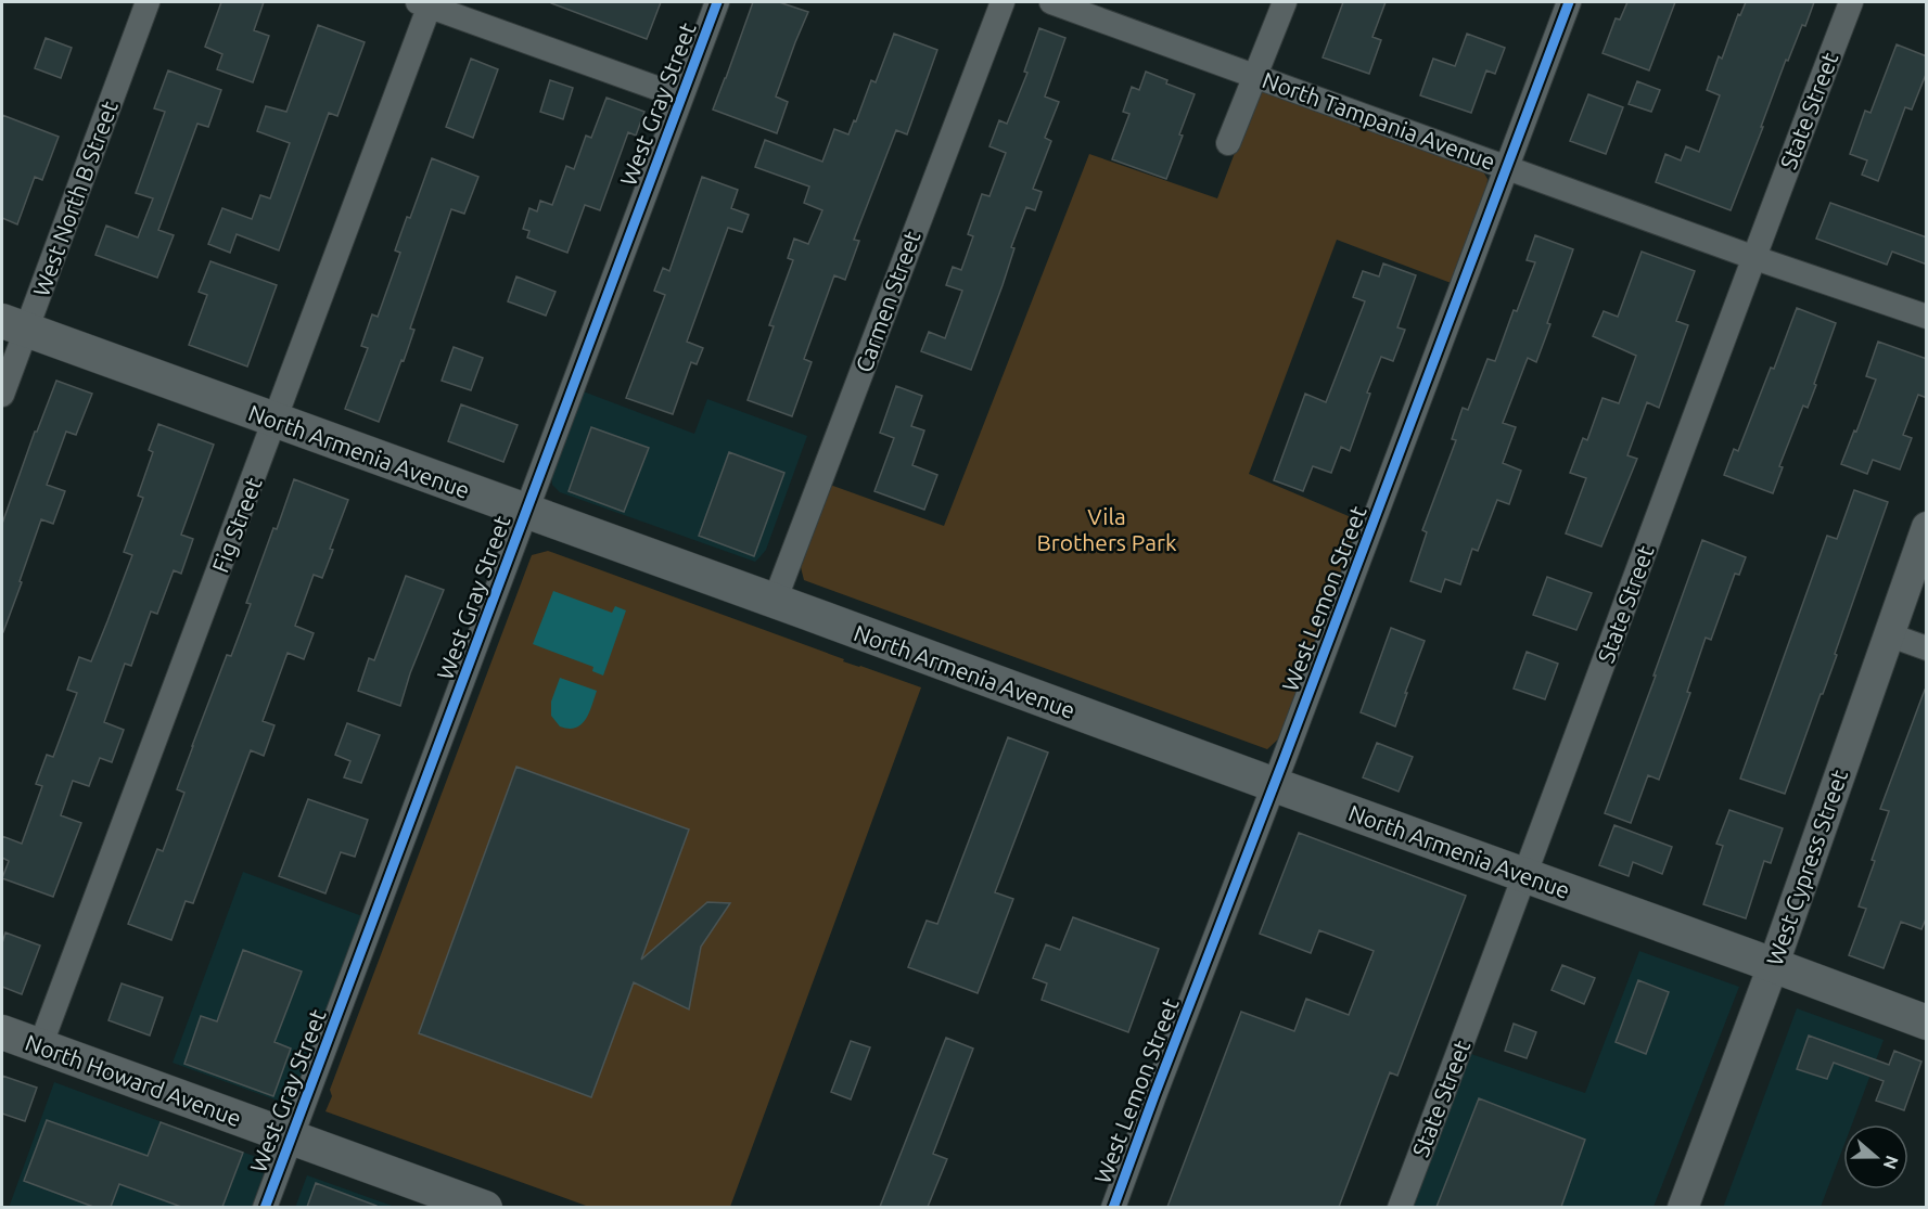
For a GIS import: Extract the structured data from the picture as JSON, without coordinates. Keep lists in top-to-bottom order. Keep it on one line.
{"streets":{"main road":["North Armenia Avenue","North Howard Avenue"],"street":["West Gray Street","State Street","North Tampania Avenue","West North B Street","Carmen Street","Fig Street","West Lemon Street","West Cypress Street"]},"crossings":[["West Gray Street","North Armenia Avenue"],["West Gray Street","North Howard Avenue"],["State Street","North Tampania Avenue"],["State Street","North Armenia Avenue"],["North Tampania Avenue","West Lemon Street"],["West North B Street","North Armenia Avenue"],["Carmen Street","North Armenia Avenue"],["North Armenia Avenue","Fig Street"],["North Armenia Avenue","West Lemon Street"],["North Armenia Avenue","West Cypress Street"],["Fig Street","North Howard Avenue"]],"parks":["Vila Brothers Park"],"north":"right"}
